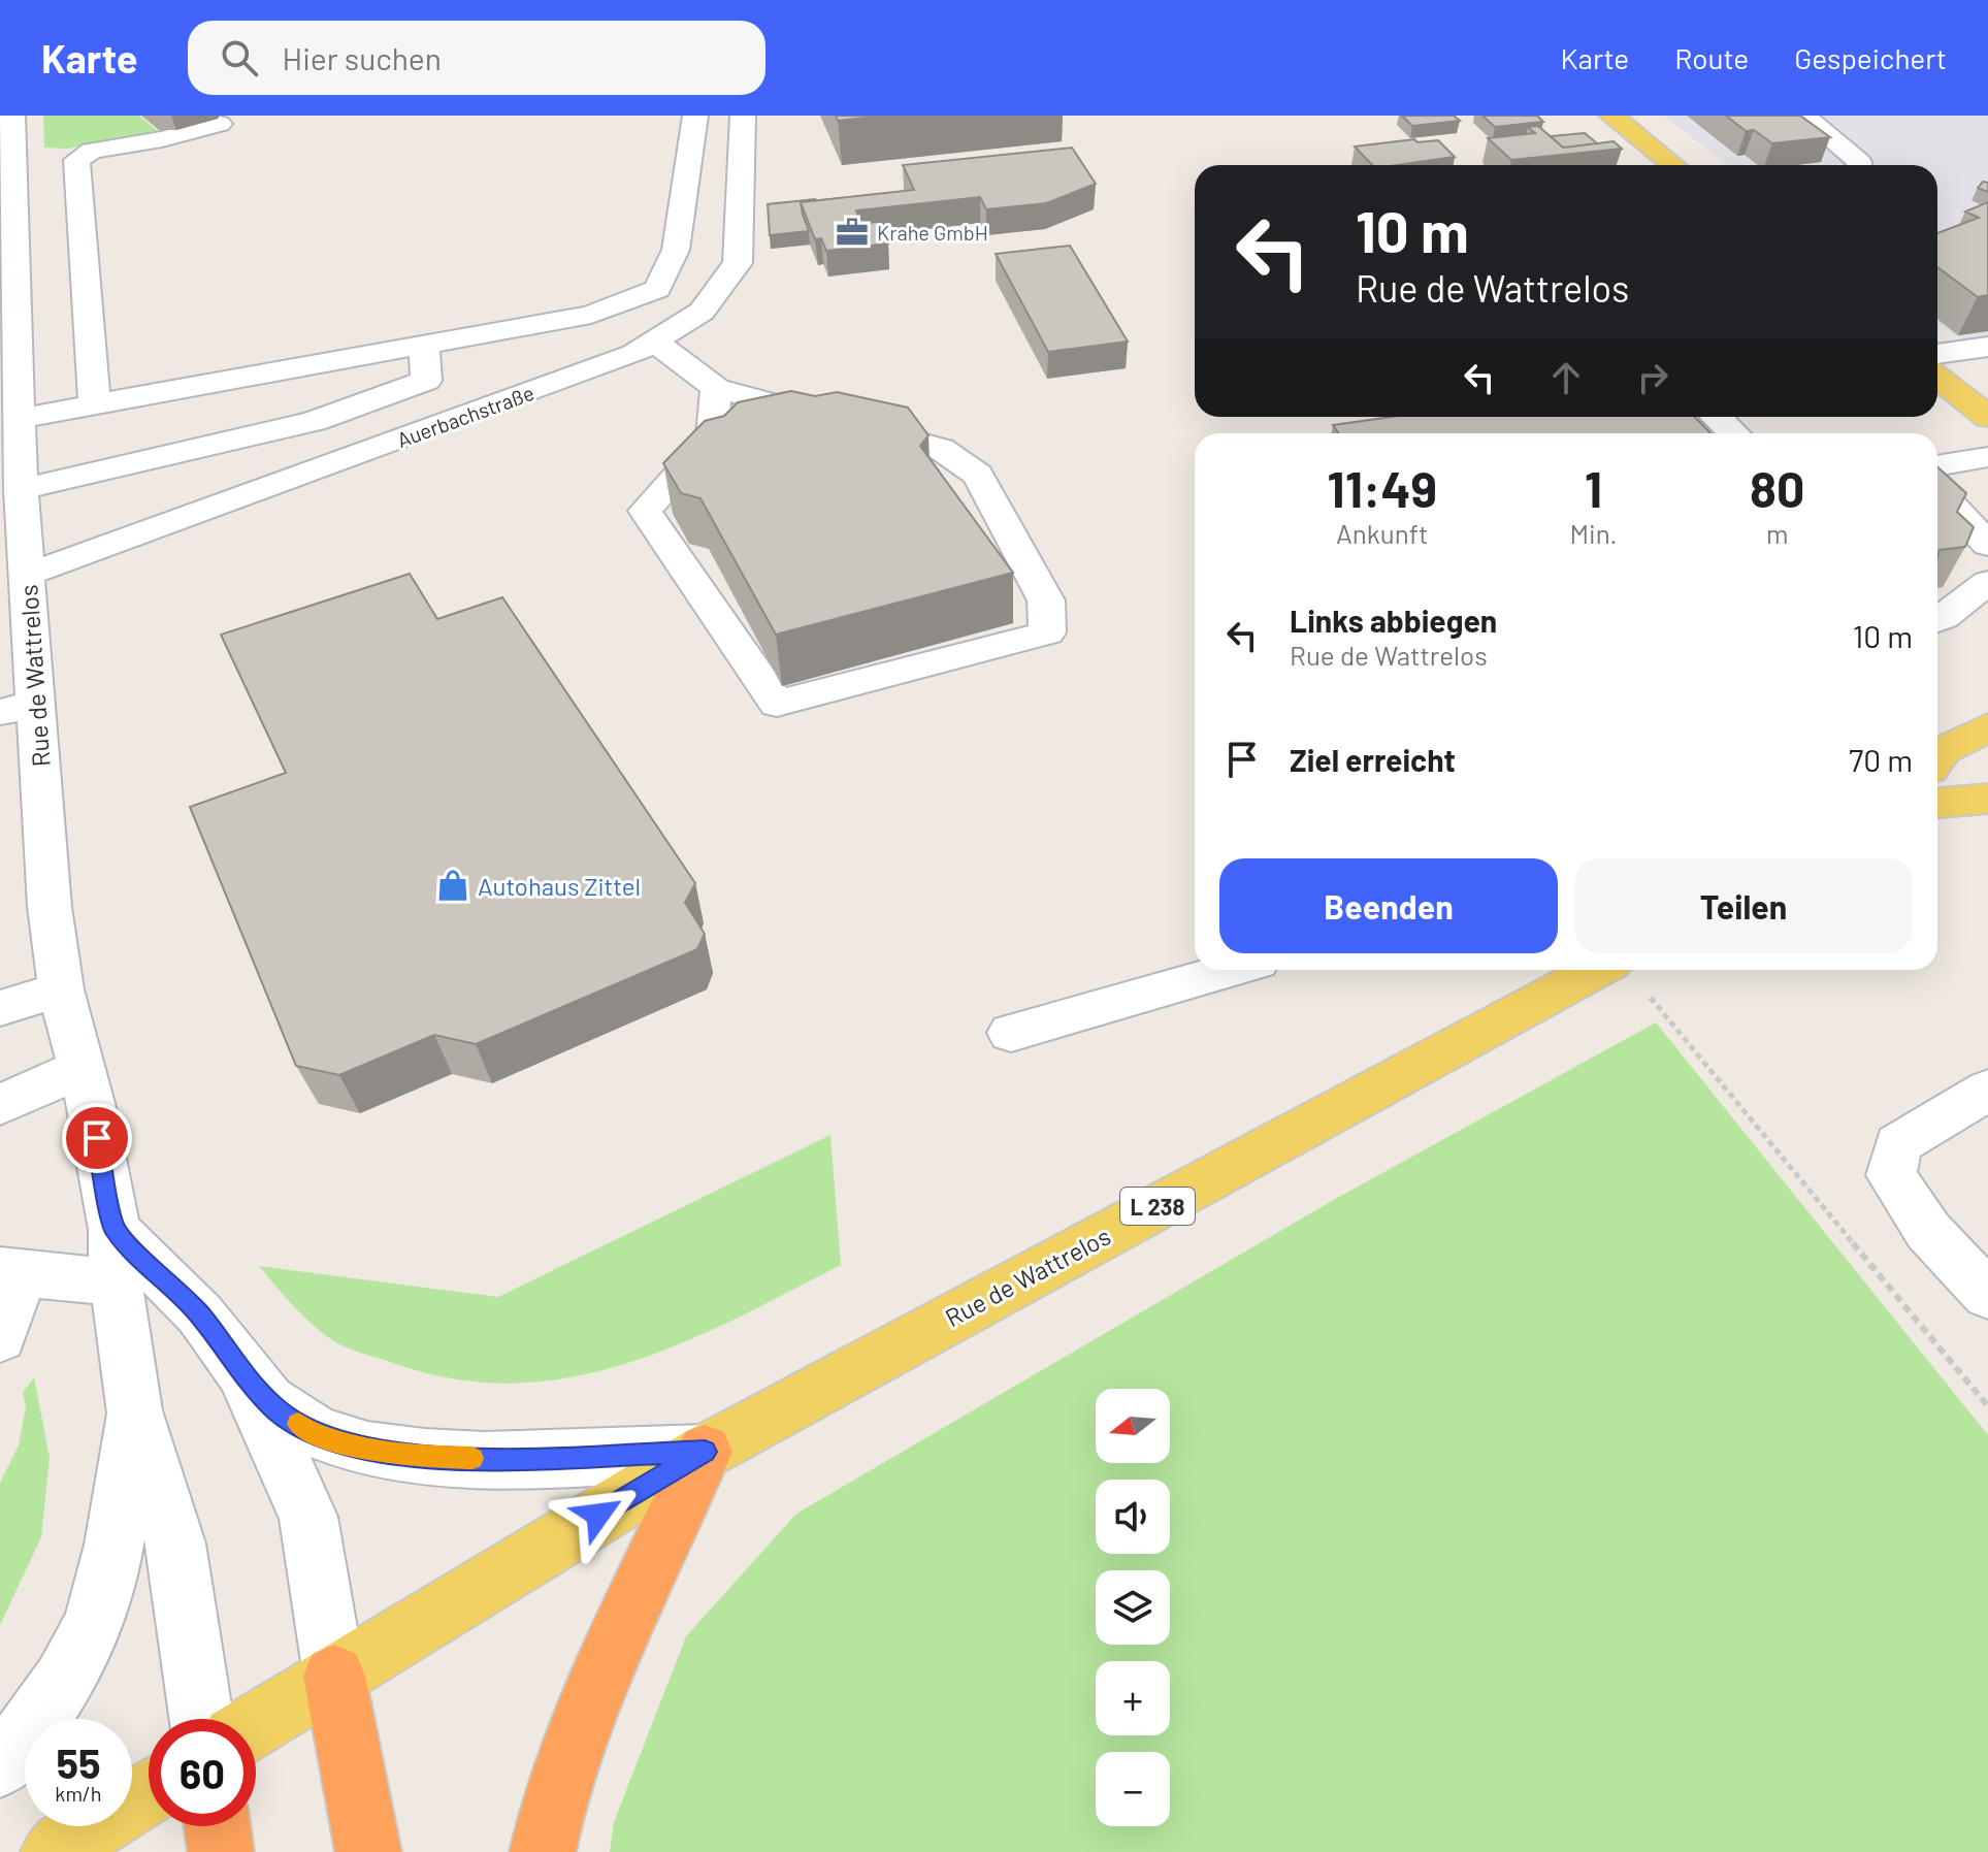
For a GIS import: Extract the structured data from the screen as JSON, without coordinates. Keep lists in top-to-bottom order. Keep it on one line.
{"streets":{"main road":["Rue de Wattrelos","L 238"],"street":["Auerbachstraße"]},"crossings":[["Auerbachstraße","Rue de Wattrelos"]],"places":{"office":["Krahe GmbH"],"shop":["Autohaus Zittel"]},"north":"left","page":{"header":"Karte","search":"Hier suchen","nav":["Karte","Route","Gespeichert"],"turn":["10 m","Rue de Wattrelos"],"eta":["11:49","Ankunft","1","Min.","80","m"],"list":[{"name":"Links abbiegen","note":"Rue de Wattrelos","value":"10 m"},{"name":"Ziel erreicht","value":"70 m"}],"buttons":["Beenden","Teilen"],"map_buttons":["+","−"],"speed":"55 km/h","limit":"60"}}
